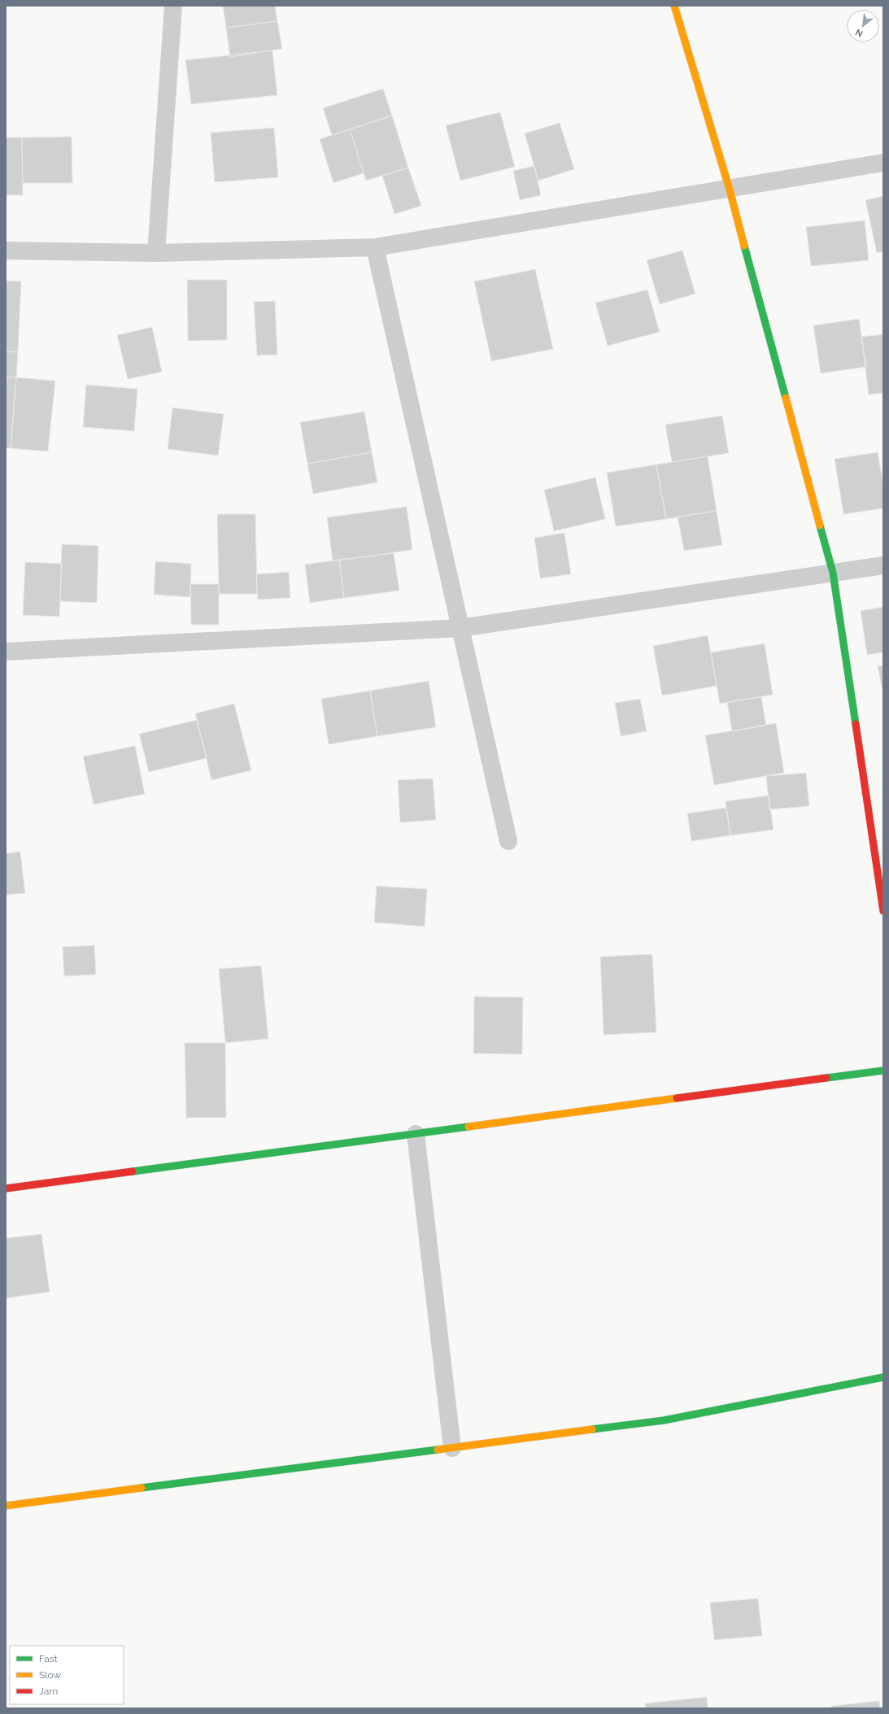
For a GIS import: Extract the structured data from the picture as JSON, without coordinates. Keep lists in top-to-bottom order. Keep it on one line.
{"legend":["Fast","Slow","Jam"],"north":"bottom left"}
